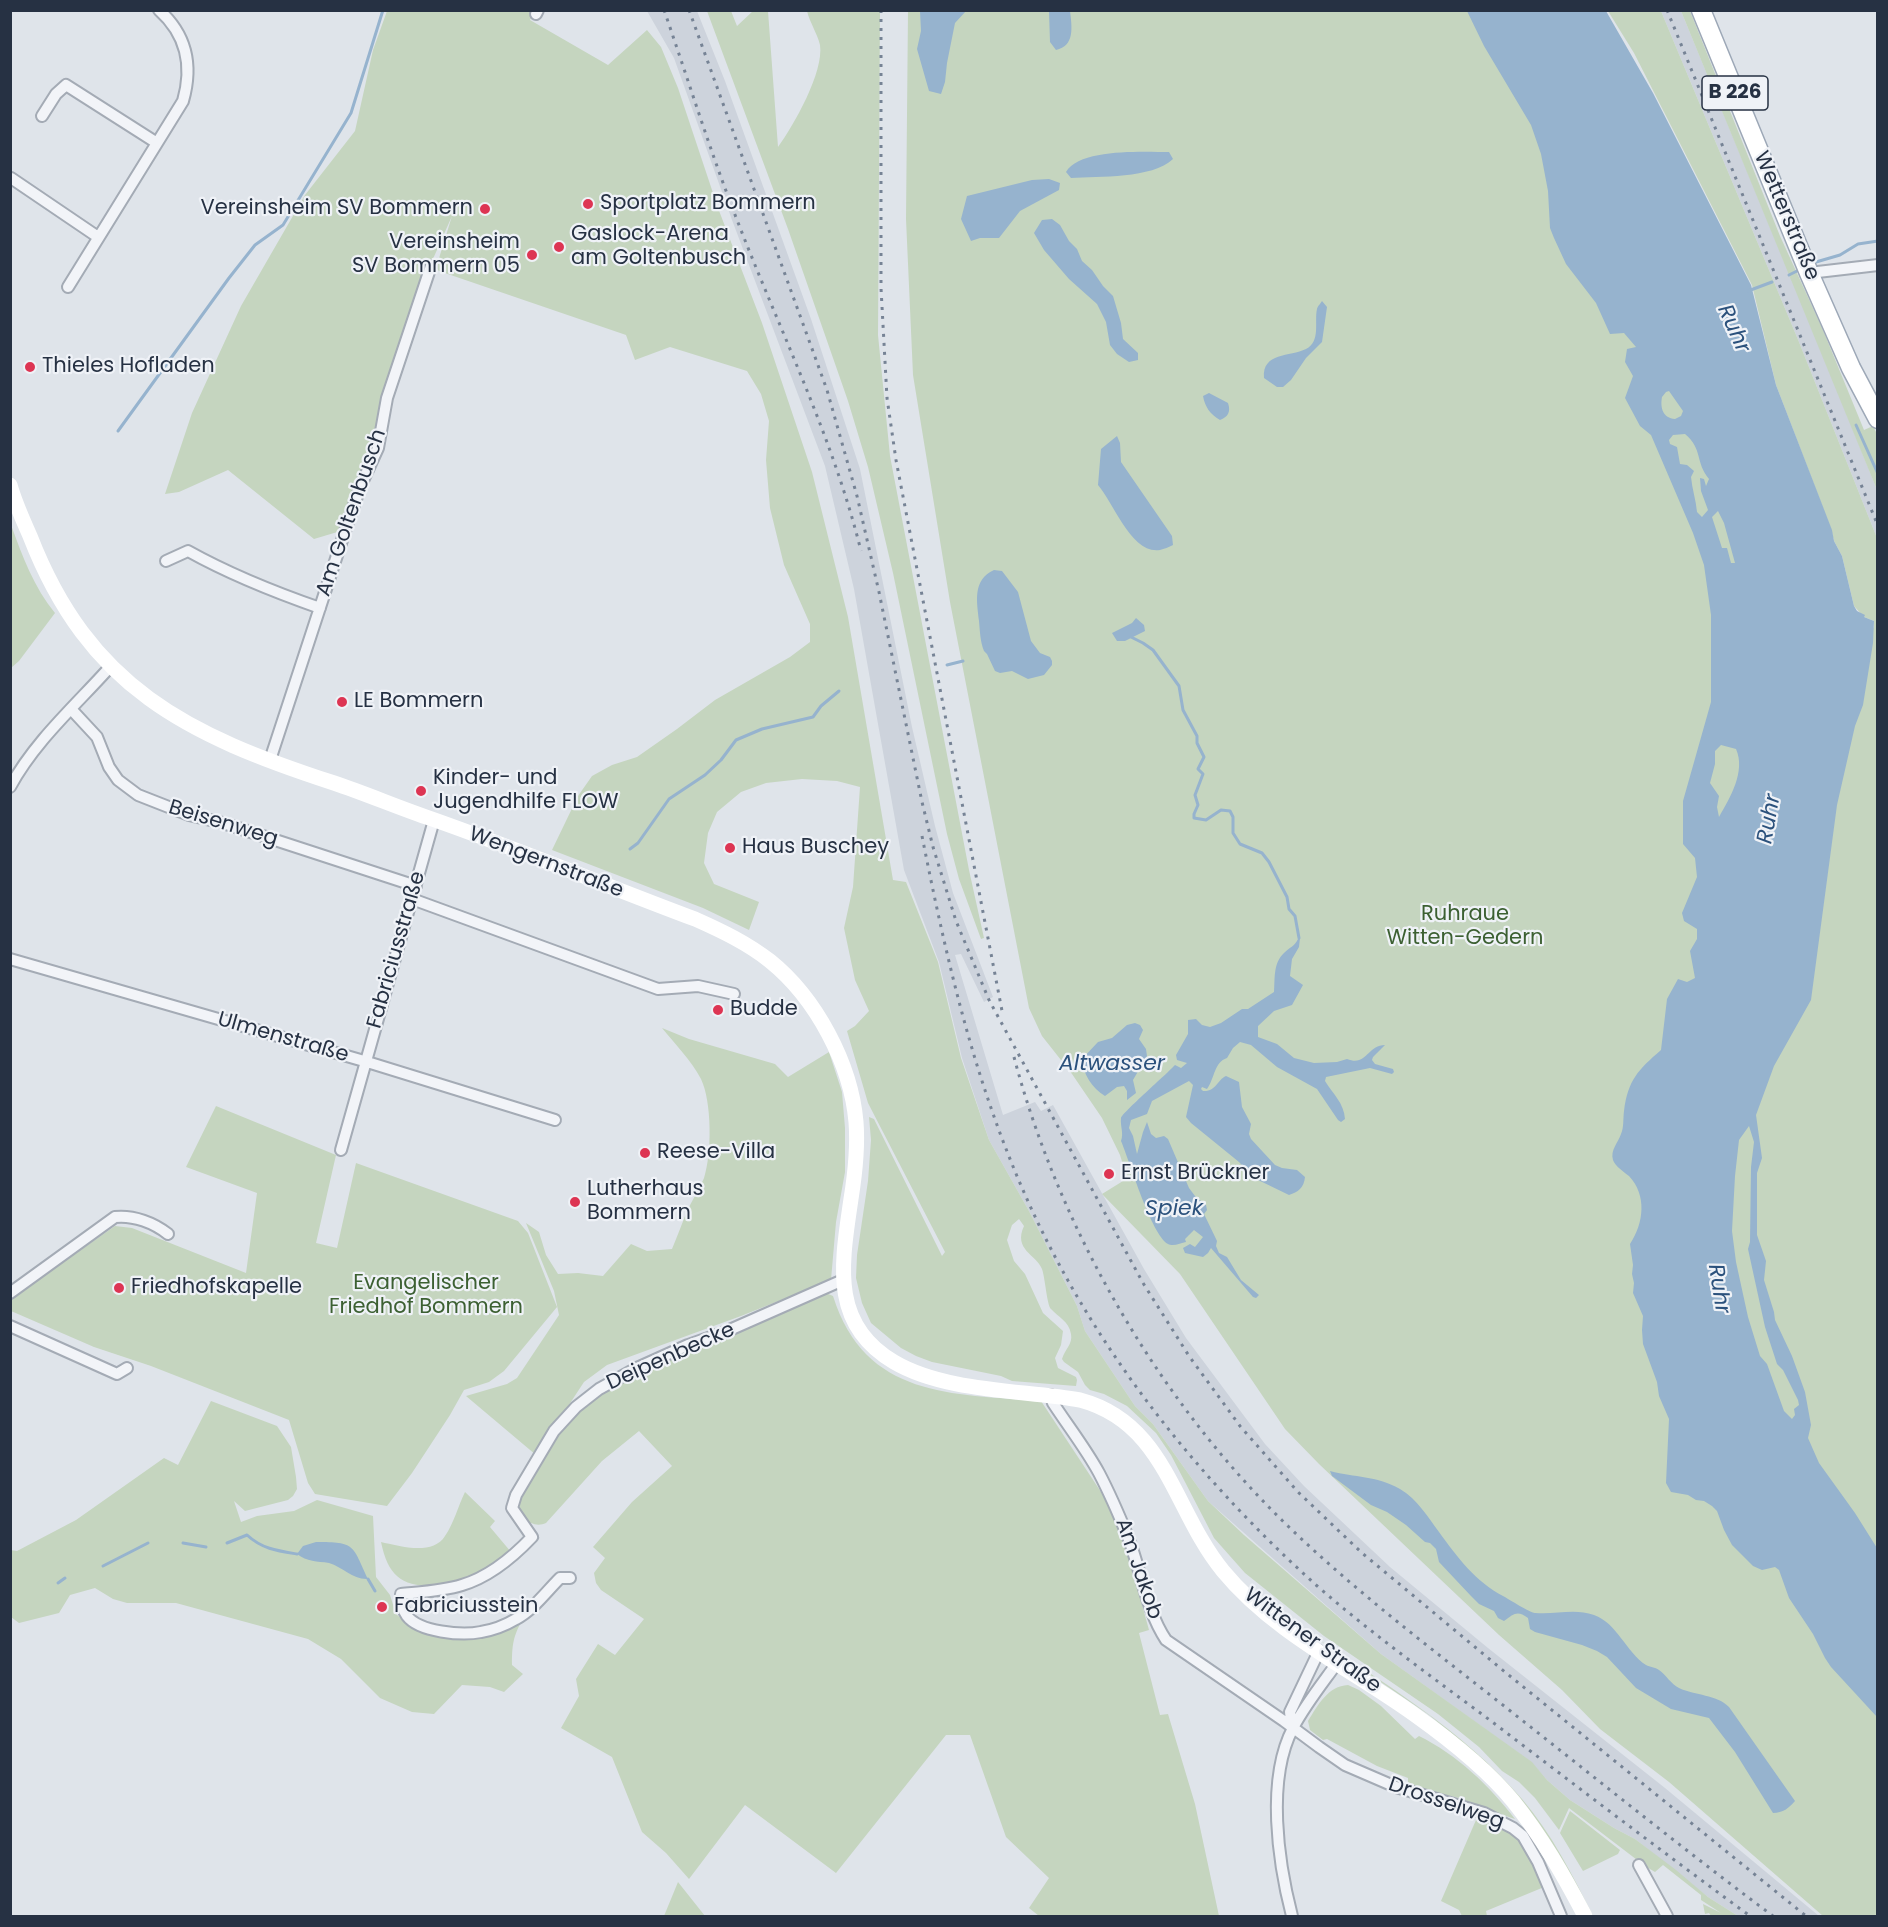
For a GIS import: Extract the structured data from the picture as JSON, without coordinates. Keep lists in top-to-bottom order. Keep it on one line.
{"streets":{"main road":["B 226","Wetterstraße","Wengernstraße","Wittener Straße"],"street":["Am Goltenbusch","Beisenweg","Fabriciusstraße","Ulmenstraße","Deipenbecke","Am Jakob","Drosselweg"]},"crossings":[["Am Goltenbusch","Wengernstraße"],["Beisenweg","Fabriciusstraße"],["Wengernstraße","Fabriciusstraße"],["Wengernstraße","Deipenbecke"],["Wengernstraße","Wittener Straße"],["Fabriciusstraße","Ulmenstraße"],["Am Jakob","Wittener Straße"],["Am Jakob","Drosselweg"]],"water":["Ruhr","Altwasser","Spiek"],"parks":["Ruhraue Witten-Gedern","Evangelischer Friedhof Bommern"],"places":["Sportplatz Bommern","Vereinsheim SV Bommern","Gaslock-Arena am Goltenbusch","Vereinsheim SV Bommern 05","Thieles Hofladen","LE Bommern","Kinder- und Jugendhilfe FLOW","Haus Buschey","Budde","Reese-Villa","Ernst Brückner","Lutherhaus Bommern","Friedhofskapelle","Fabriciusstein"]}
